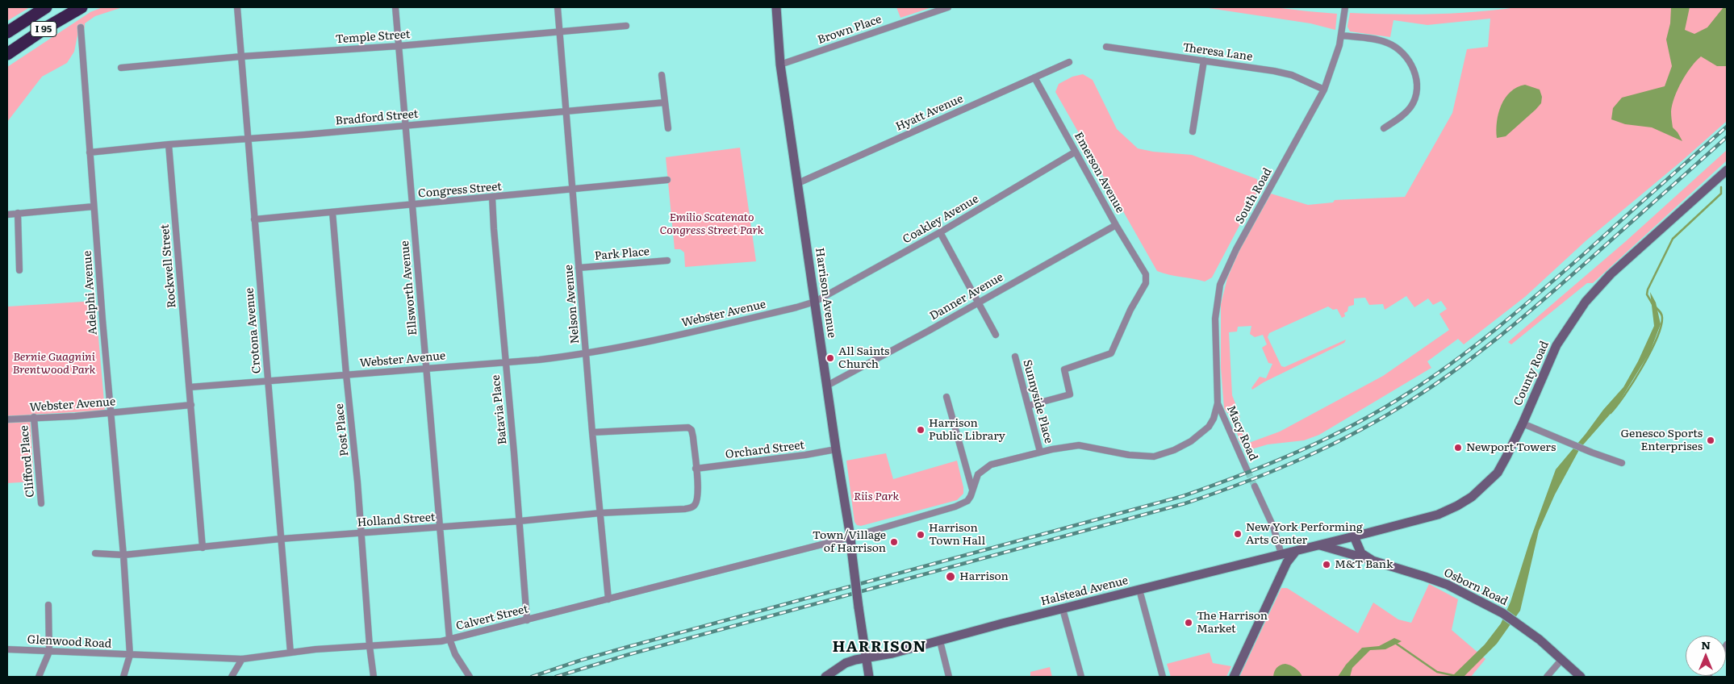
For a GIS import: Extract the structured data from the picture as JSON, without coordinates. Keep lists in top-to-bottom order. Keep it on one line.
{"streets":{"highway":["I 95"],"street":["Brown Place","Temple Street","Theresa Lane","Hyatt Avenue","Bradford Street","Emerson Avenue","Congress Street","South Road","Coakley Avenue","Park Place","Rockwell Street","Ellsworth Avenue","Adelphi Avenue","Harrison Avenue","Danner Avenue","Nelson Avenue","Webster Avenue","Crotona Avenue","County Road","Sunnyside Place","Batavia Place","Post Place","Macy Road","Orchard Street","Clifford Place","Holland Street","Osborn Road","Halstead Avenue","Calvert Street","Glenwood Road"]},"crossings":[["Brown Place","Harrison Avenue"],["Temple Street","Ellsworth Avenue"],["Temple Street","Nelson Avenue"],["Temple Street","Crotona Avenue"],["Theresa Lane","South Road"],["Hyatt Avenue","Emerson Avenue"],["Hyatt Avenue","Harrison Avenue"],["Bradford Street","Rockwell Street"],["Bradford Street","Ellsworth Avenue"],["Bradford Street","Adelphi Avenue"],["Bradford Street","Nelson Avenue"],["Bradford Street","Crotona Avenue"],["Emerson Avenue","Coakley Avenue"],["Emerson Avenue","Danner Avenue"],["Emerson Avenue","Sunnyside Place"],["Congress Street","Ellsworth Avenue"],["Congress Street","Nelson Avenue"],["Congress Street","Crotona Avenue"],["Congress Street","Batavia Place"],["Congress Street","Post Place"],["South Road","Macy Road"],["Coakley Avenue","Harrison Avenue"],["Coakley Avenue","Webster Avenue"],["Park Place","Nelson Avenue"],["Rockwell Street","Webster Avenue"],["Ellsworth Avenue","Webster Avenue"],["Ellsworth Avenue","Holland Street"],["Ellsworth Avenue","Calvert Street"],["Adelphi Avenue","Webster Avenue"],["Adelphi Avenue","Holland Street"],["Adelphi Avenue","Calvert Street"],["Adelphi Avenue","Glenwood Road"],["Harrison Avenue","Danner Avenue"],["Harrison Avenue","Webster Avenue"],["Harrison Avenue","Orchard Street"],["Harrison Avenue","Halstead Avenue"],["Harrison Avenue","Calvert Street"],["Nelson Avenue","Webster Avenue"],["Nelson Avenue","Holland Street"],["Nelson Avenue","Calvert Street"],["Webster Avenue","Crotona Avenue"],["Webster Avenue","Batavia Place"],["Webster Avenue","Post Place"],["Webster Avenue","Clifford Place"],["Crotona Avenue","Holland Street"],["Crotona Avenue","Calvert Street"],["County Road","Osborn Road"],["County Road","Halstead Avenue"],["Batavia Place","Holland Street"],["Batavia Place","Calvert Street"],["Post Place","Holland Street"],["Post Place","Calvert Street"],["Orchard Street","Holland Street"],["Osborn Road","Halstead Avenue"],["Calvert Street","Glenwood Road"]],"districts":["HARRISON"],"parks":["Emilio Scatenato Congress Street Park","Bernie Guagnini Brentwood Park","Riis Park"],"places":["All Saints Church","Harrison Public Library","Genesco Sports Enterprises","Newport Towers","New York Performing Arts Center","Harrison Town Hall","Town/Village of Harrison","M&T Bank","Harrison","The Harrison Market"],"north":"top"}
